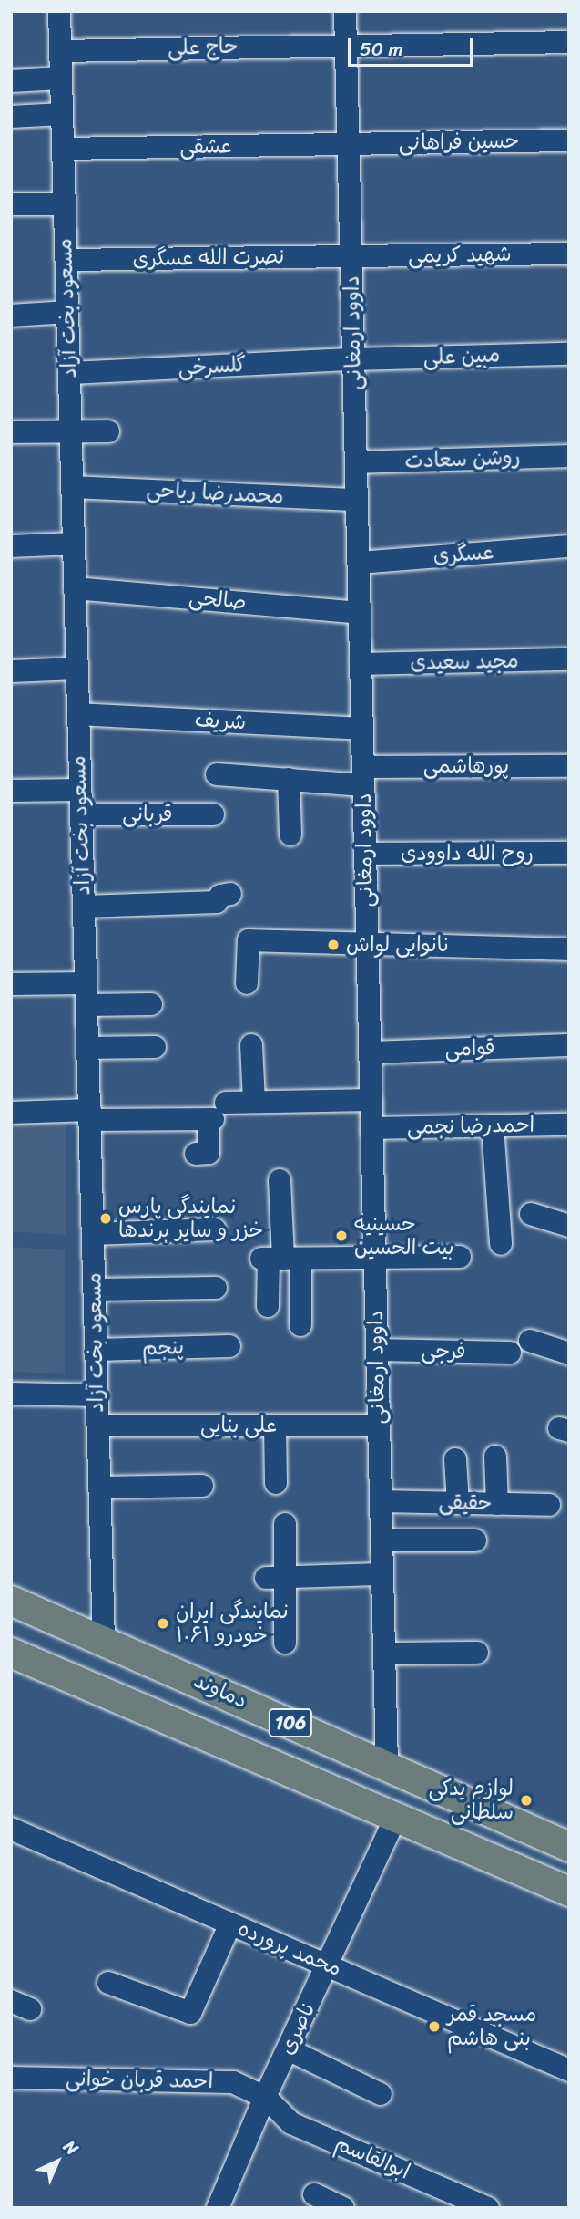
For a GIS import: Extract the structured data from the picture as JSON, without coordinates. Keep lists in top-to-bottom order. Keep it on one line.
{"streets":{"main road":["دماوند","106"],"street":["حاج علی","حسین فراهانی","عشقی","شهید کریمی","نصرت الله عسگری","مسعود بخت آزاد","داوود ارمغانی","مبین علی","گلسرخی","روشن سعادت","محمدرضا ریاحی","عسگری","صالحی","مجید سعیدی","شریف","پورهاشمی","قربانی","روح الله داوودی","قوامی","احمدرضا نجمی","پنجم","فرجی","علی بنایی","حقیقی","محمد پرورده","ناصری","احمد قربان خوانی","ابوالقاسم"]},"crossings":[["حاج علی","مسعود بخت آزاد"],["حاج علی","داوود ارمغانی"],["حسین فراهانی","عشقی"],["حسین فراهانی","داوود ارمغانی"],["عشقی","مسعود بخت آزاد"],["عشقی","داوود ارمغانی"],["شهید کریمی","نصرت الله عسگری"],["شهید کریمی","داوود ارمغانی"],["نصرت الله عسگری","مسعود بخت آزاد"],["نصرت الله عسگری","داوود ارمغانی"],["مسعود بخت آزاد","گلسرخی"],["مسعود بخت آزاد","محمدرضا ریاحی"],["مسعود بخت آزاد","صالحی"],["مسعود بخت آزاد","شریف"],["مسعود بخت آزاد","قربانی"],["مسعود بخت آزاد","پنجم"],["مسعود بخت آزاد","علی بنایی"],["مسعود بخت آزاد","دماوند"],["داوود ارمغانی","مبین علی"],["داوود ارمغانی","گلسرخی"],["داوود ارمغانی","روشن سعادت"],["داوود ارمغانی","محمدرضا ریاحی"],["داوود ارمغانی","عسگری"],["داوود ارمغانی","صالحی"],["داوود ارمغانی","مجید سعیدی"],["داوود ارمغانی","شریف"],["داوود ارمغانی","پورهاشمی"],["داوود ارمغانی","روح الله داوودی"],["داوود ارمغانی","قوامی"],["داوود ارمغانی","احمدرضا نجمی"],["داوود ارمغانی","فرجی"],["داوود ارمغانی","علی بنایی"],["داوود ارمغانی","حقیقی"],["داوود ارمغانی","دماوند"],["مبین علی","گلسرخی"],["106","ناصری"],["محمد پرورده","ناصری"],["ناصری","احمد قربان خوانی"],["ناصری","ابوالقاسم"],["احمد قربان خوانی","ابوالقاسم"]],"places":["نانوایی لواش","نمایندگی پارس خزر و سایر برندها","حسینیه بیت الحسین","نمایندگی ایران خودرو ۱۰۶۱","لوازم یدکی سلطانی","مسجد قمر بنی هاشم"],"scale_bar":"50 m","north":"top right"}
